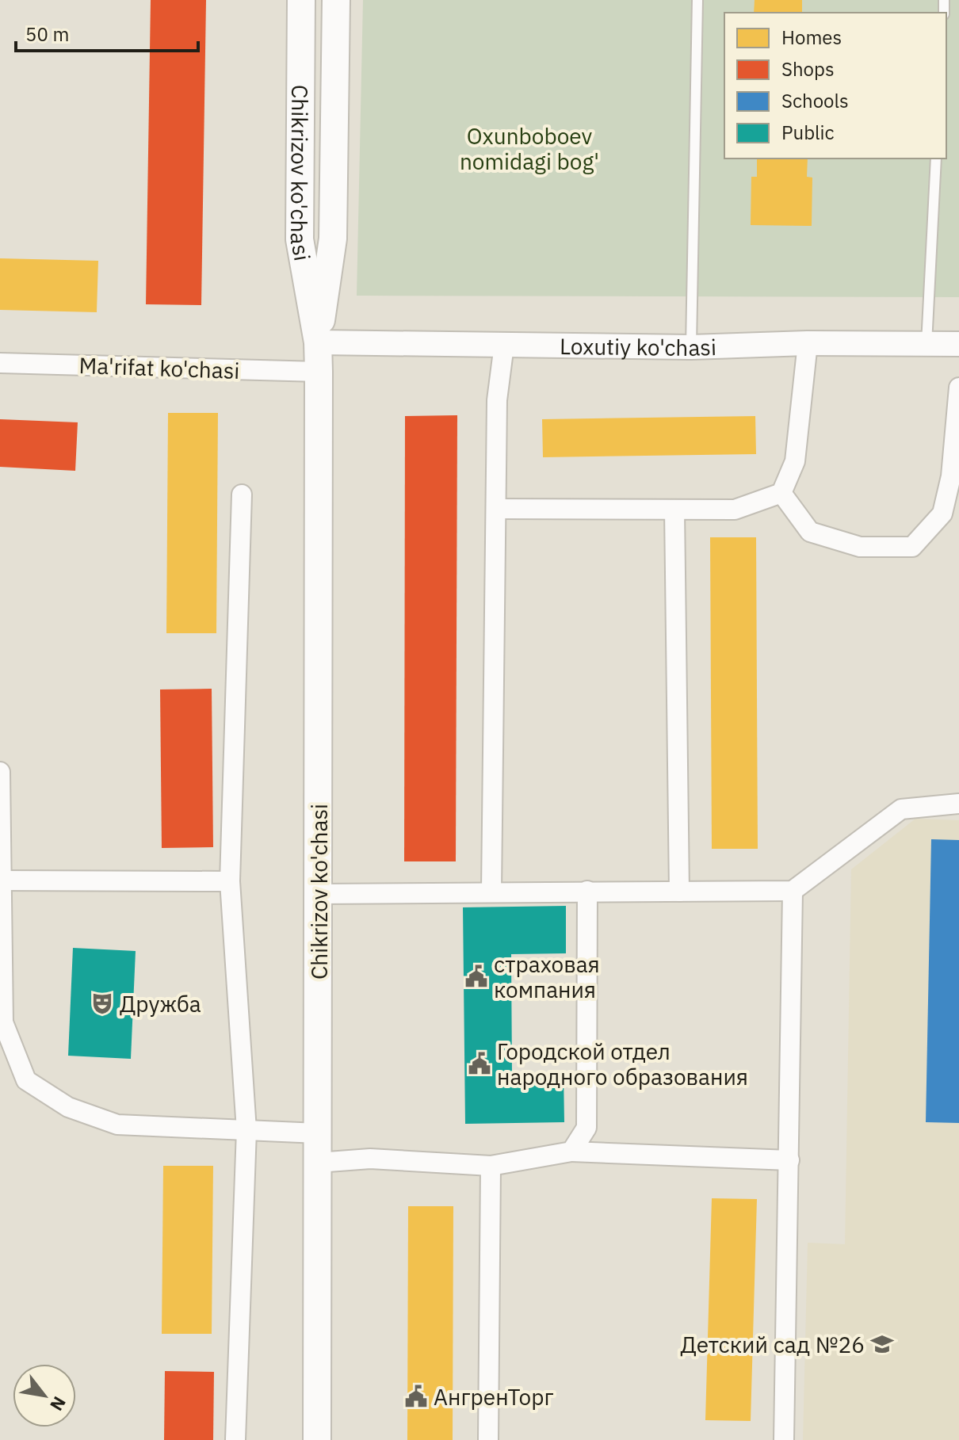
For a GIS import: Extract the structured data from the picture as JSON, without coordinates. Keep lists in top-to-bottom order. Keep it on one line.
{"streets":{"main road":["Chikrizov ko'chasi"],"street":["Loxutiy ko'chasi","Ma'rifat ko'chasi"]},"crossings":[["Chikrizov ko'chasi","Loxutiy ko'chasi"],["Chikrizov ko'chasi","Ma'rifat ko'chasi"]],"parks":["Oxunboboev nomidagi bog'"],"places":{"public building":["страховая компания","Городской отдел народного образования","АнгренТорг"],"theatre":["Дружба"],"school or university":["Детский сад №26"]},"legend":["Homes","Shops","Schools","Public"],"scale_bar":"50 m","north":"bottom right"}
